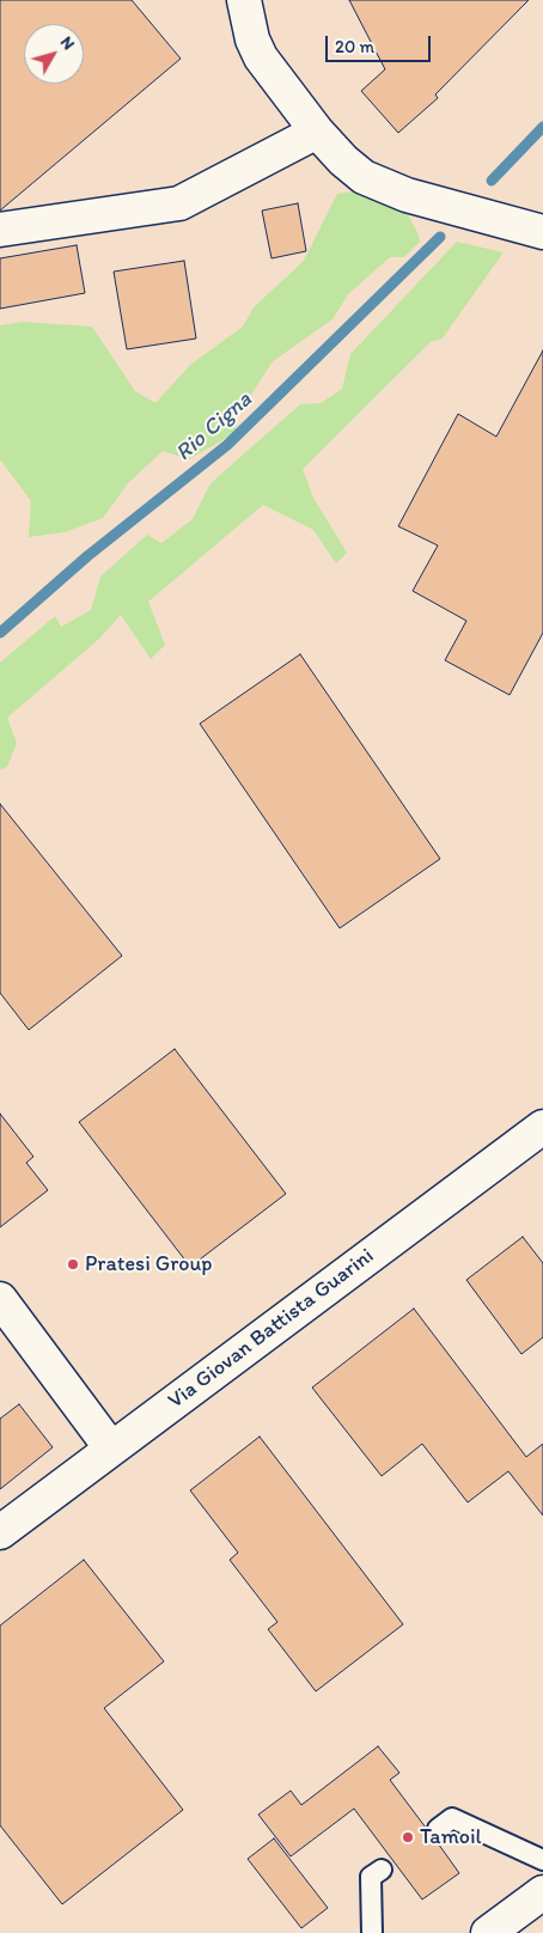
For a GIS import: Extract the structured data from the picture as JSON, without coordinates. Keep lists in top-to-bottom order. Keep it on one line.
{"streets":{"street":["Via Giovan Battista Guarini"]},"water":["Rio Cigna"],"places":["Pratesi Group","Tamoil"],"scale_bar":"20 m","north":"top right"}
